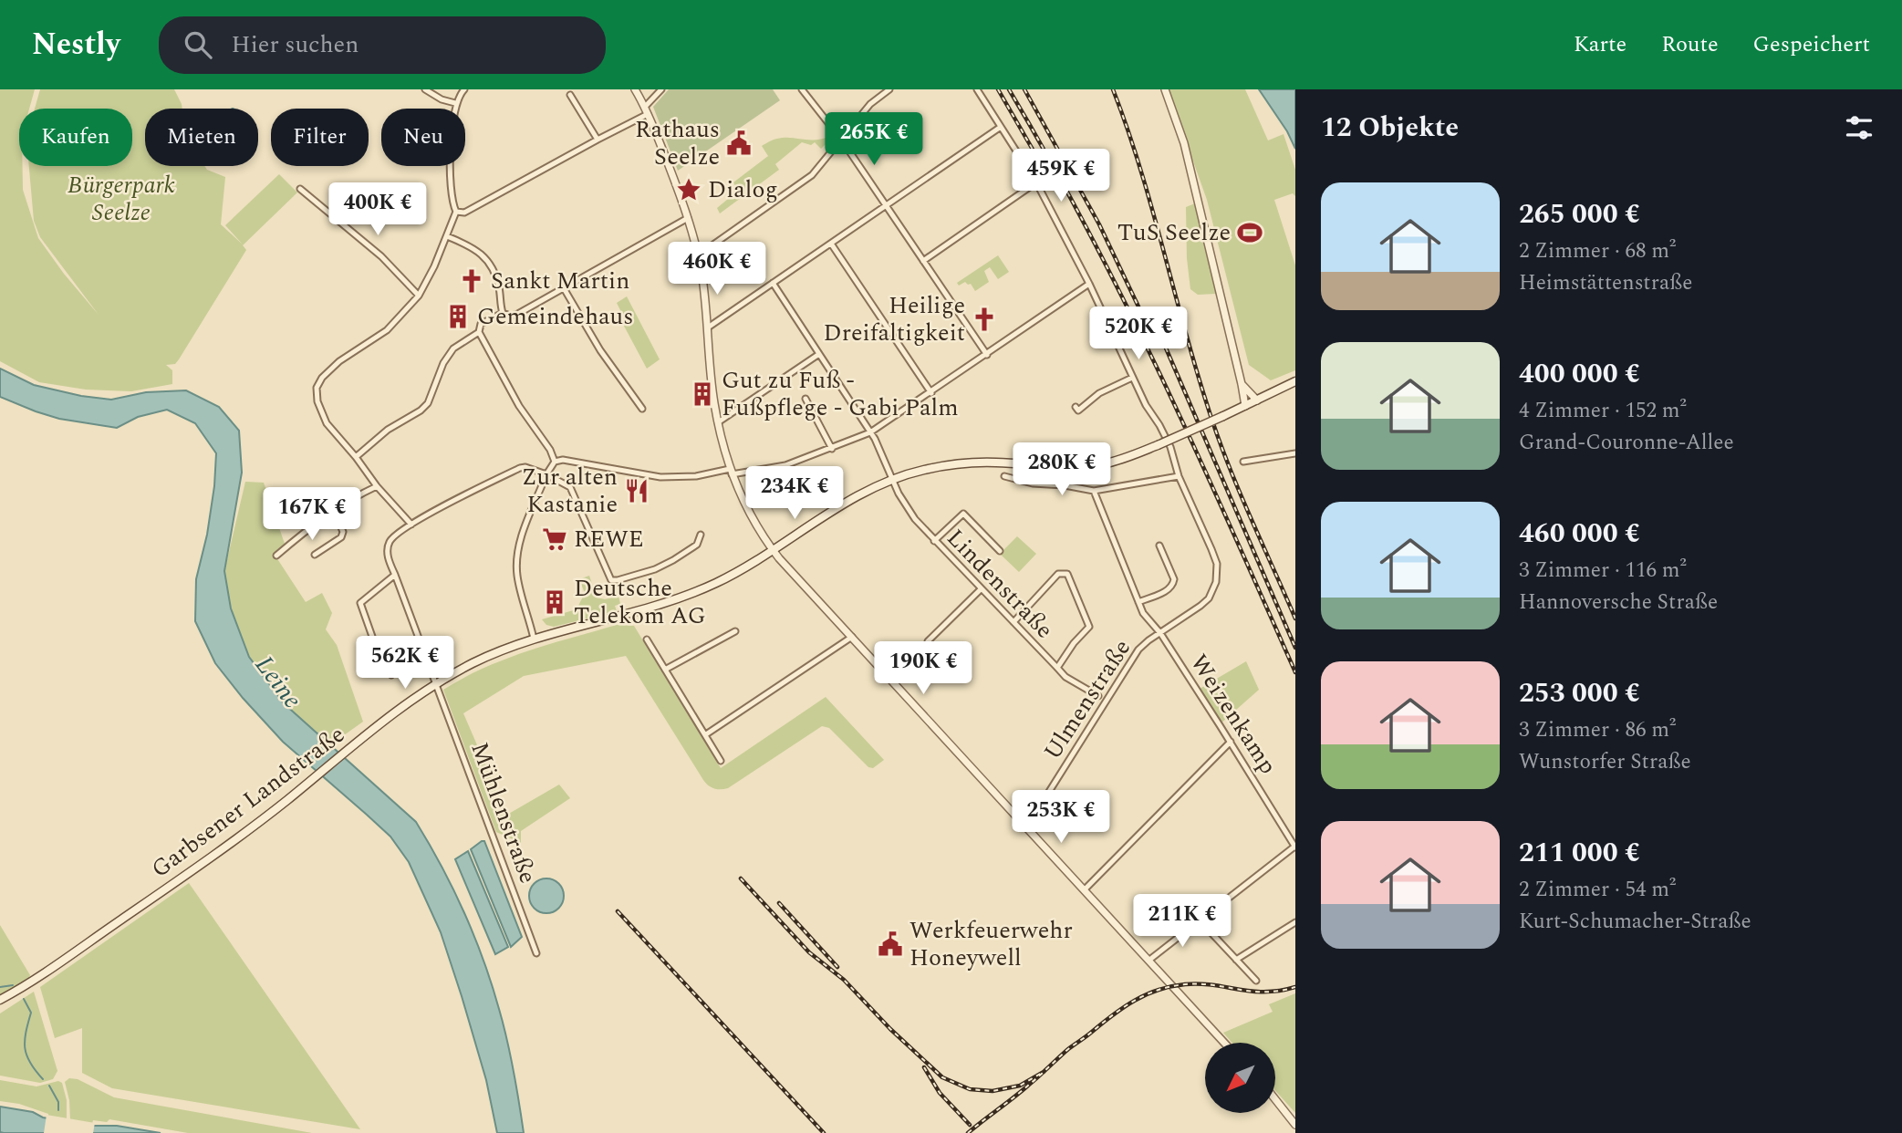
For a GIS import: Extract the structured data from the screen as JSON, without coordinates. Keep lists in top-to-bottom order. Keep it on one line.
{"streets":{"main road":["Garbsener Landstraße"],"street":["Lindenstraße","Ulmenstraße","Weizenkamp","Mühlenstraße"]},"crossings":[["Lindenstraße","Garbsener Landstraße"],["Ulmenstraße","Weizenkamp"],["Garbsener Landstraße","Mühlenstraße"]],"water":["Leine"],"parks":["Bürgerpark Seelze"],"places":{"public building":["Rathaus Seelze","Werkfeuerwehr Honeywell"],"place":["Dialog"],"sports":["TuS Seelze"],"church":["Sankt Martin","Heilige Dreifaltigkeit"],"building":["Gemeindehaus","Gut zu Fuß - Fußpflege - Gabi Palm","Deutsche Telekom AG"],"restaurant":["Zur alten Kastanie"],"supermarket":["REWE"]},"north":"bottom left","page":{"header":"Nestly","search":"Hier suchen","nav":["Karte","Route","Gespeichert"],"heading":"12 Objekte","chip":["Kaufen","Mieten","Filter","Neu"],"price":["265K €","459K €","400K €","460K €","520K €","280K €","234K €","167K €","562K €","190K €","253K €","211K €"],"list":[{"name":"265 000 €","note":"2 Zimmer · 68 m² · Heimstättenstraße"},{"name":"400 000 €","note":"4 Zimmer · 152 m² · Grand-Couronne-Allee"},{"name":"460 000 €","note":"3 Zimmer · 116 m² · Hannoversche Straße"},{"name":"253 000 €","note":"3 Zimmer · 86 m² · Wunstorfer Straße"},{"name":"211 000 €","note":"2 Zimmer · 54 m² · Kurt-Schumacher-Straße"}]}}
